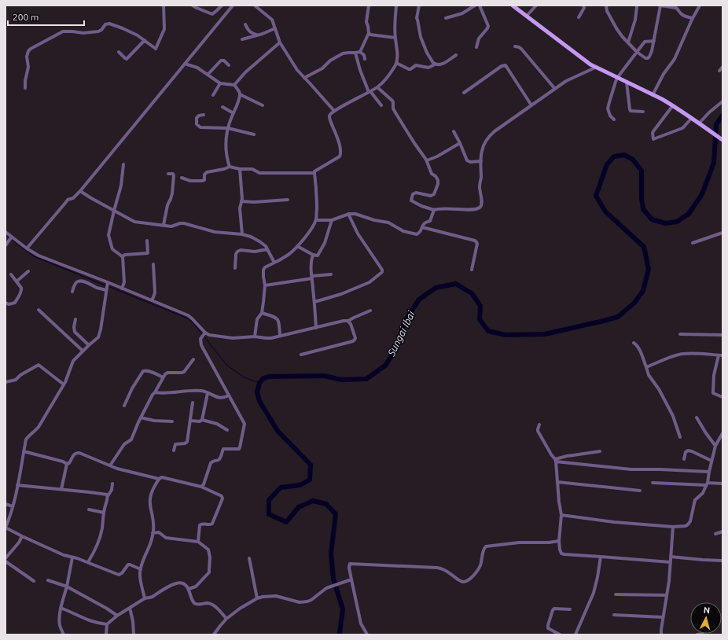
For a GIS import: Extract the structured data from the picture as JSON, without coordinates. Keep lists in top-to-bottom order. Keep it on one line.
{"water":["Sungai Ibai"],"scale_bar":"200 m","north":"top"}
